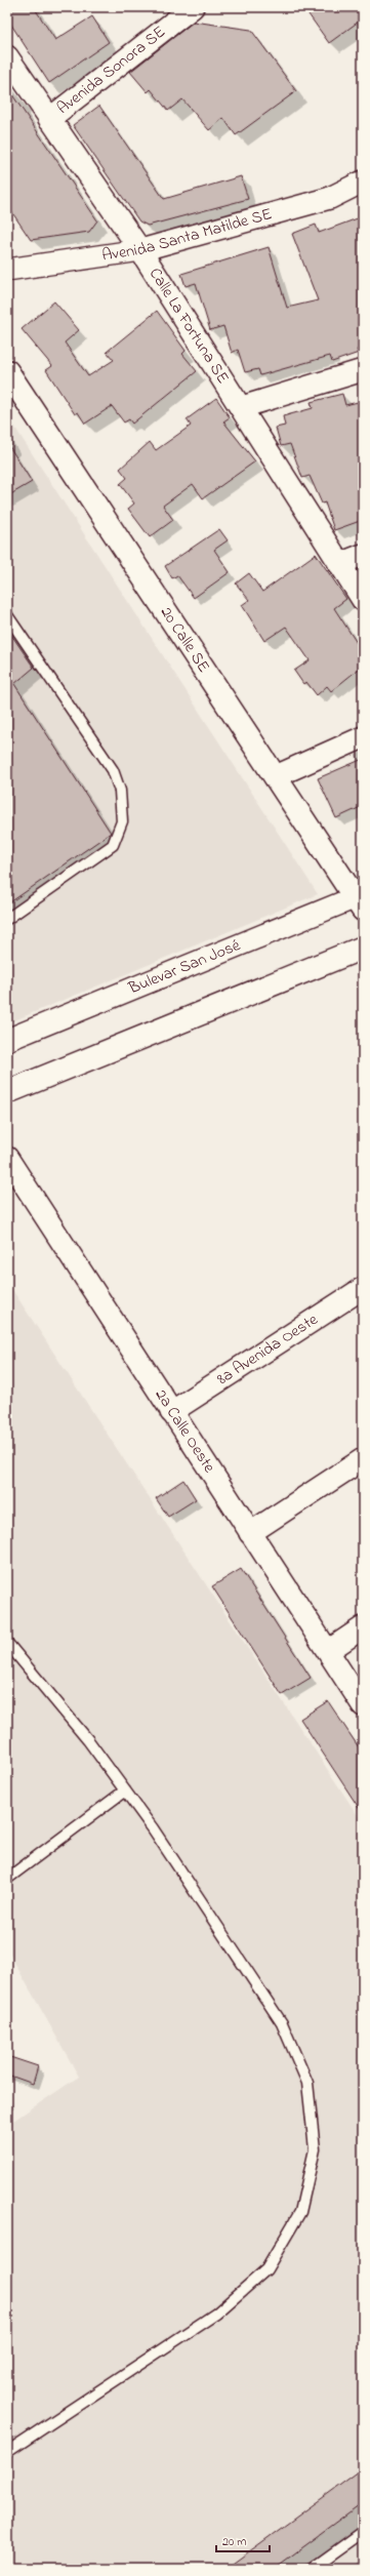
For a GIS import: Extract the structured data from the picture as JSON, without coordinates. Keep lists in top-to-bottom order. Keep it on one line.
{"streets":{"street":["Avenida Sonora SE","Avenida Santa Matilde SE","Calle La Fortuna SE","20 Calle SE","Bulevar San José","8a Avenida Oeste","2a Calle Oeste"]},"crossings":[["Avenida Sonora SE","Calle La Fortuna SE"],["Avenida Santa Matilde SE","Calle La Fortuna SE"],["20 Calle SE","Bulevar San José"],["8a Avenida Oeste","2a Calle Oeste"]],"scale_bar":"20 m"}
